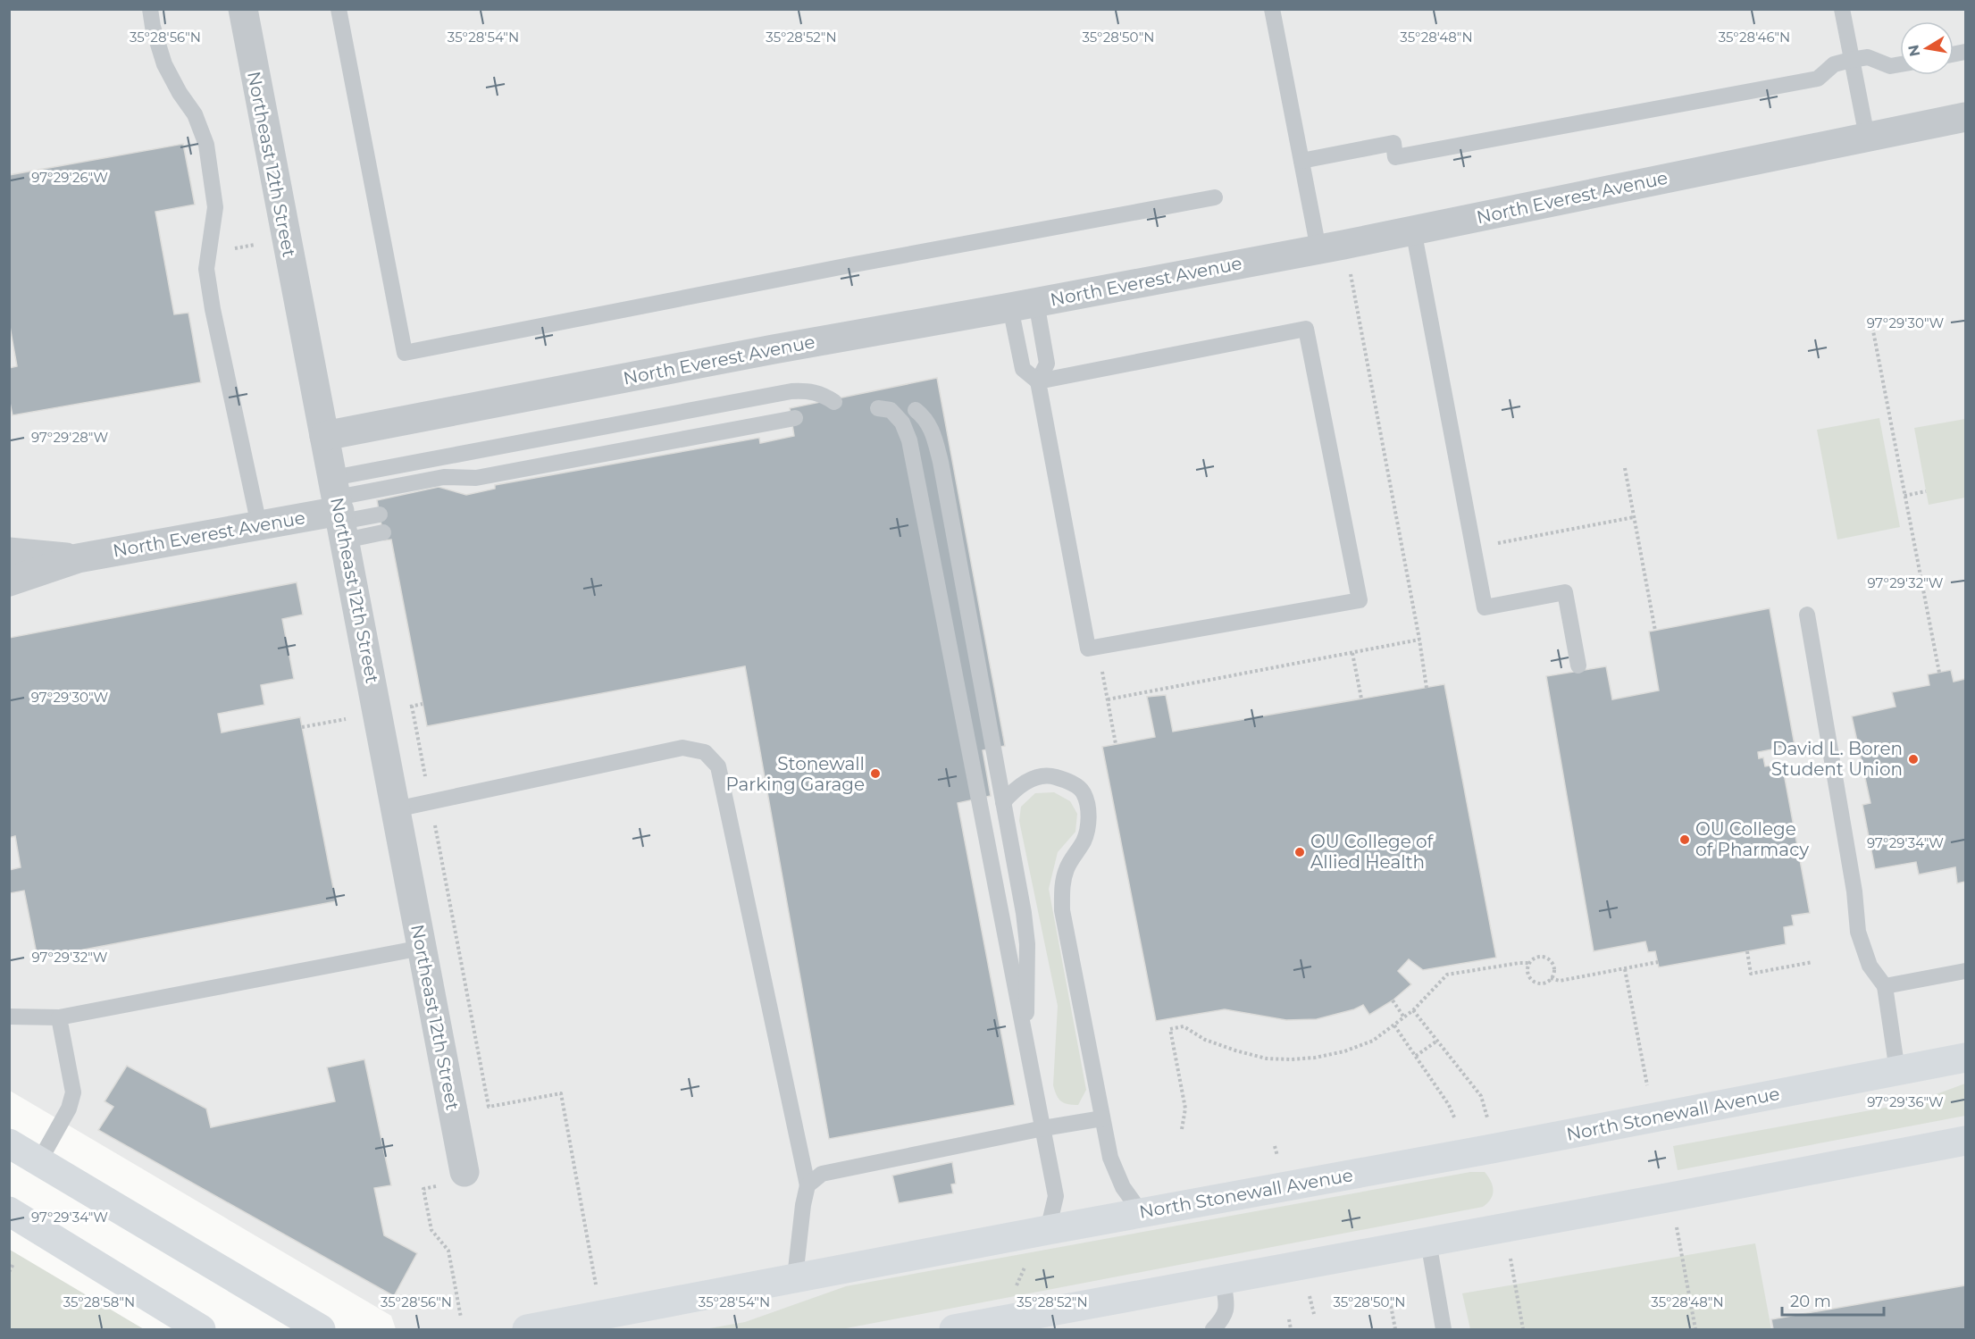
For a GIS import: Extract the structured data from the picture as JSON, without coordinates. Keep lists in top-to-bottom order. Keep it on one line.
{"streets":{"main road":["North Stonewall Avenue"],"street":["Northeast 12th Street","North Everest Avenue"]},"crossings":[["Northeast 12th Street","North Everest Avenue"]],"places":["David L. Boren Student Union","Stonewall Parking Garage","OU College of Pharmacy","OU College of Allied Health"],"scale_bar":"20 m","north":"left","coordinates":["35°28'56\"N","35°28'54\"N","35°28'52\"N","35°28'50\"N","35°28'48\"N","35°28'46\"N","97°29'26\"W","97°29'30\"W","97°29'28\"W","97°29'32\"W","97°29'34\"W","97°29'36\"W","35°28'58\"N"]}
